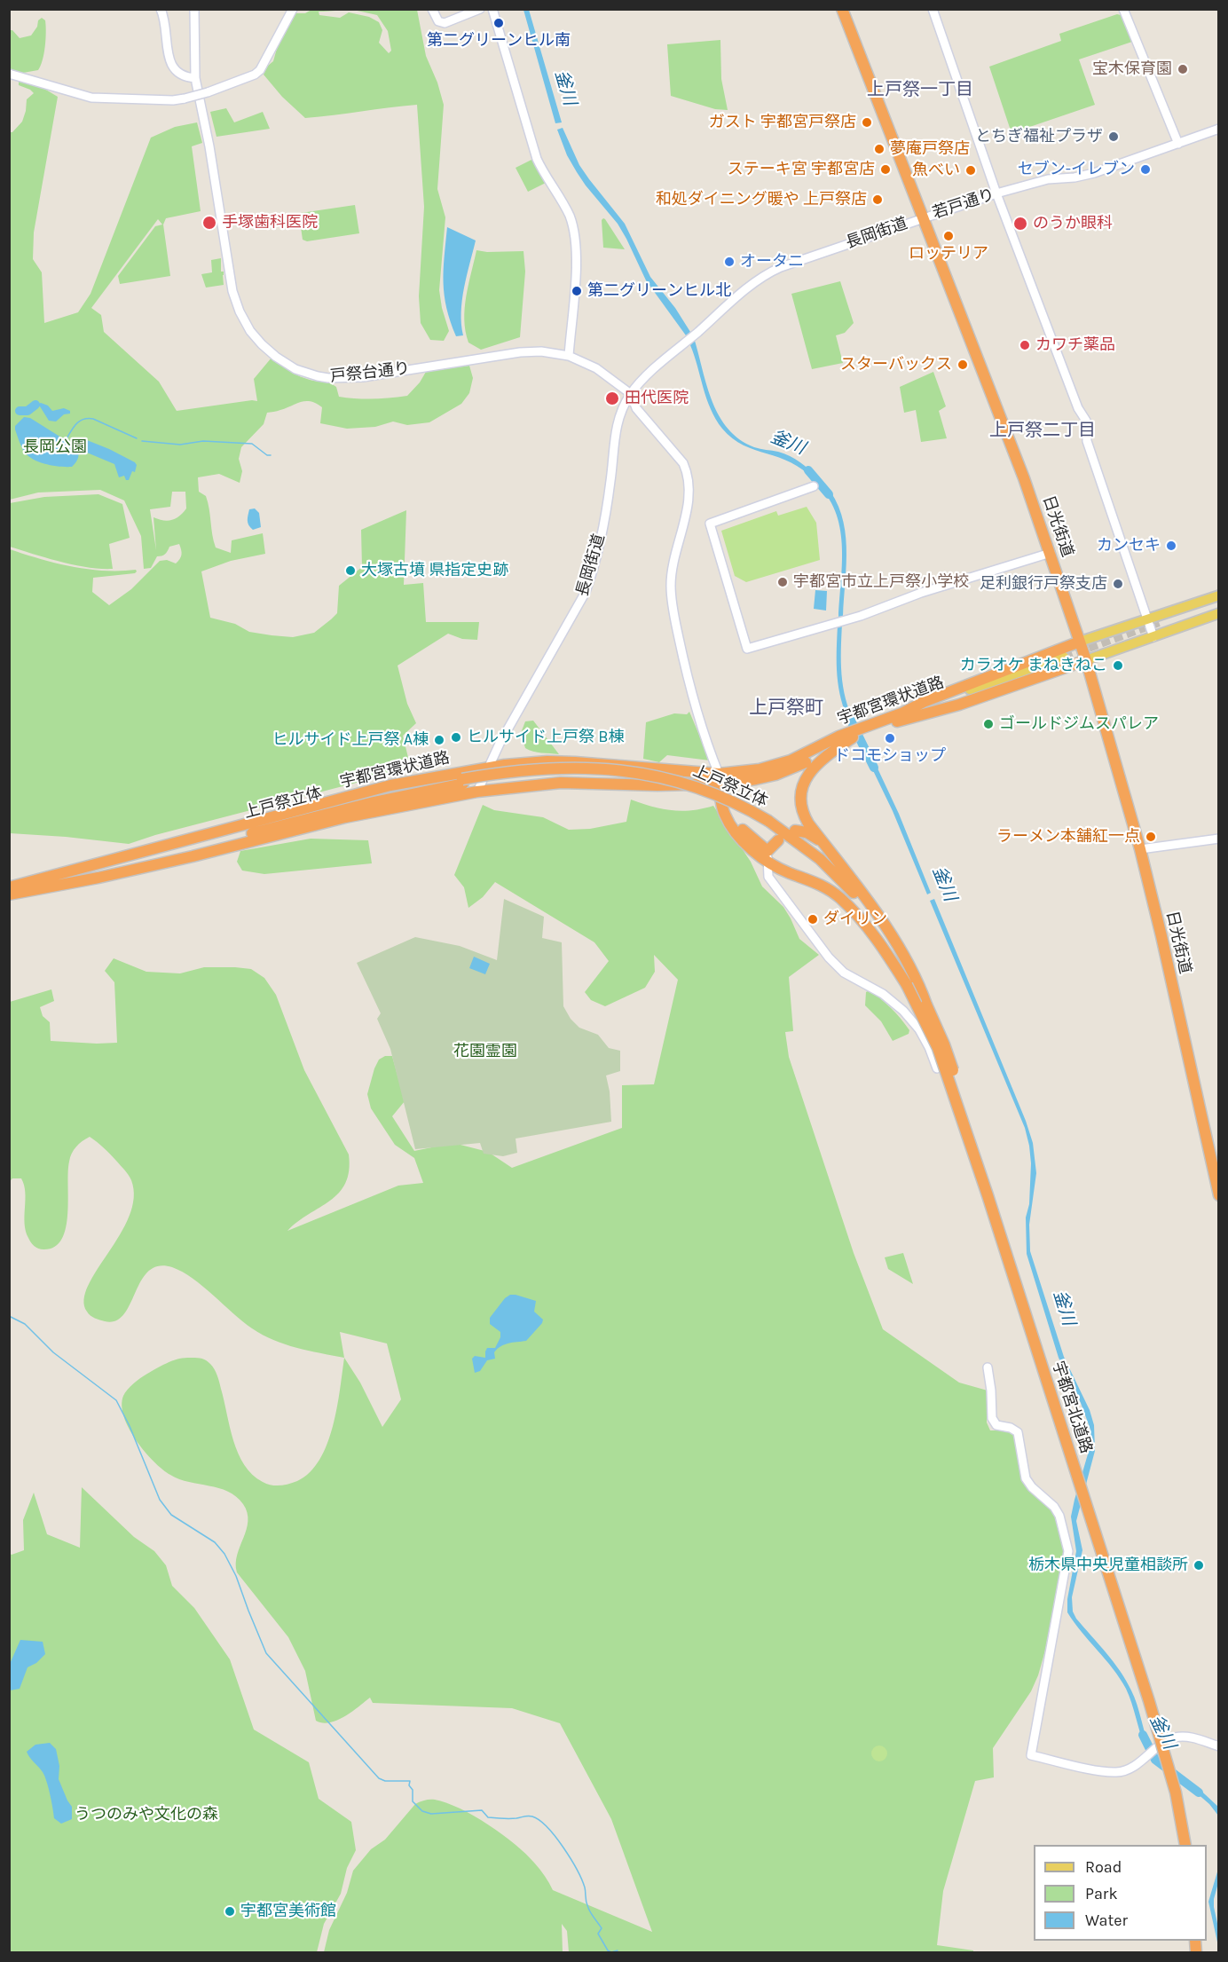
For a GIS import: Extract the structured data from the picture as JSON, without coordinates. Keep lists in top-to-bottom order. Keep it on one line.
{"streets":{"highway":["日光街道","宇都宮環状道路","上戸祭立体","宇都宮北道路"],"street":["若戸通り","長岡街道","戸祭台通り"]},"crossings":[["若戸通り","長岡街道"],["若戸通り","日光街道"],["長岡街道","戸祭台通り"],["長岡街道","日光街道"],["長岡街道","宇都宮環状道路"],["宇都宮環状道路","上戸祭立体"],["上戸祭立体","宇都宮北道路"]],"districts":["上戸祭一丁目","上戸祭二丁目","上戸祭町"],"water":["釜川"],"parks":["長岡公園","花園霊園","うつのみや文化の森"],"places":["第二グリーンヒル南","宝木保育園","ガスト 宇都宮戸祭店","とちぎ福祉プラザ","夢庵戸祭店","ステーキ宮 宇都宮店","セブン-イレブン","魚べい","和処ダイニング暖や 上戸祭店","手塚歯科医院","のうか眼科","ロッテリア","オータニ","第二グリーンヒル北","カワチ薬品","スターバックス","田代医院","カンセキ","大塚古墳 県指定史跡","宇都宮市立上戸祭小学校","足利銀行戸祭支店","カラオケ まねきねこ","ゴールドジムスパレア","ヒルサイド上戸祭 B棟","ドコモショップ","ヒルサイド上戸祭 A棟","ラーメン本舗紅一点","ダイリン","栃木県中央児童相談所","宇都宮美術館"],"legend":["Road","Park","Water"]}
